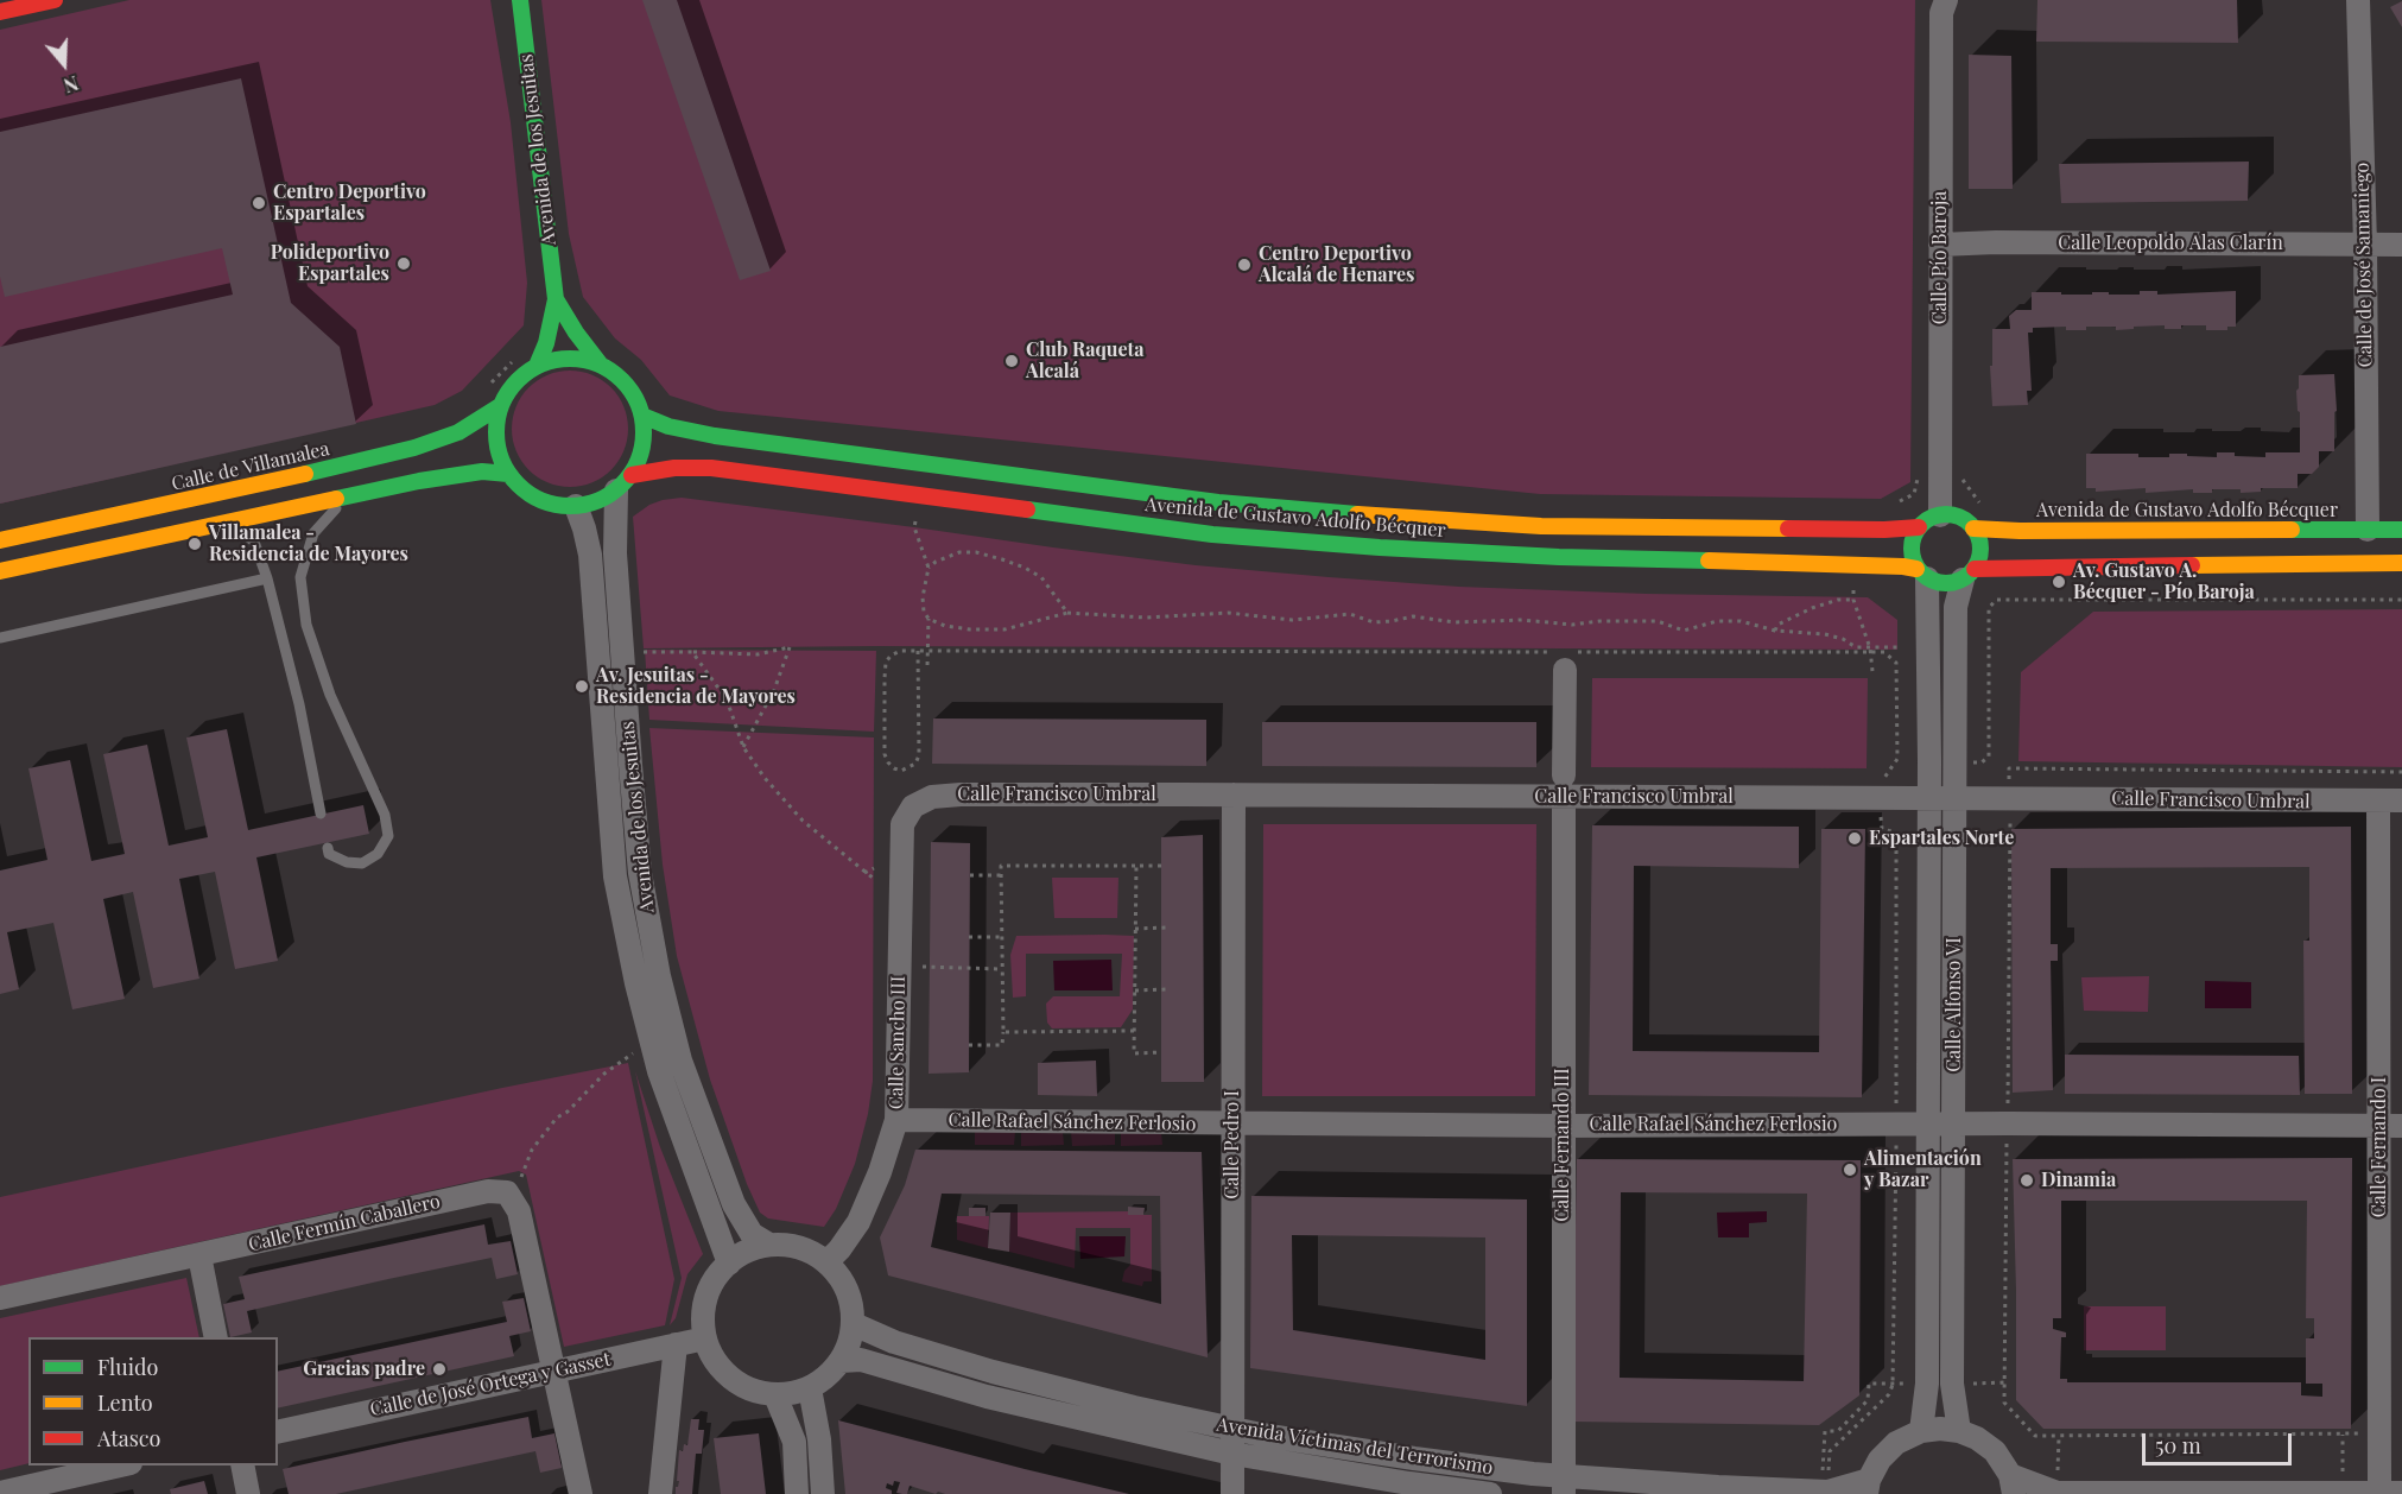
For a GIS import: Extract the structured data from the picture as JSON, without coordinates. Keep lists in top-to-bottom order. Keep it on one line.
{"streets":{"main road":["Avenida de los Jesuitas","Calle de Villamalea","Avenida de Gustavo Adolfo Bécquer"],"street":["Calle Leopoldo Alas Clarín","Calle Pío Baroja","Calle de José Samaniego","Calle Francisco Umbral","Calle Alfonso VI","Calle Sancho III","Calle Rafael Sánchez Ferlosio","Calle Pedro I","Calle Fernando III","Calle Fernando I","Calle Fermín Caballero","Calle de José Ortega y Gasset","Avenida Víctimas del Terrorismo"]},"crossings":[["Avenida de los Jesuitas","Calle de Villamalea"],["Avenida de los Jesuitas","Avenida de Gustavo Adolfo Bécquer"],["Avenida de los Jesuitas","Calle Sancho III"],["Avenida de los Jesuitas","Calle de José Ortega y Gasset"],["Avenida de los Jesuitas","Avenida Víctimas del Terrorismo"],["Calle Leopoldo Alas Clarín","Calle Pío Baroja"],["Calle Leopoldo Alas Clarín","Calle de José Samaniego"],["Calle Pío Baroja","Avenida de Gustavo Adolfo Bécquer"],["Calle Pío Baroja","Calle Alfonso VI"],["Calle de José Samaniego","Avenida de Gustavo Adolfo Bécquer"],["Calle de Villamalea","Avenida de Gustavo Adolfo Bécquer"],["Avenida de Gustavo Adolfo Bécquer","Calle Alfonso VI"],["Calle Francisco Umbral","Calle Alfonso VI"],["Calle Francisco Umbral","Calle Sancho III"],["Calle Francisco Umbral","Calle Pedro I"],["Calle Francisco Umbral","Calle Fernando III"],["Calle Francisco Umbral","Calle Fernando I"],["Calle Alfonso VI","Calle Rafael Sánchez Ferlosio"],["Calle Sancho III","Calle Rafael Sánchez Ferlosio"],["Calle Sancho III","Calle de José Ortega y Gasset"],["Calle Sancho III","Avenida Víctimas del Terrorismo"],["Calle Rafael Sánchez Ferlosio","Calle Pedro I"],["Calle Rafael Sánchez Ferlosio","Calle Fernando III"],["Calle Rafael Sánchez Ferlosio","Calle Fernando I"],["Calle Pedro I","Avenida Víctimas del Terrorismo"],["Calle Fernando III","Avenida Víctimas del Terrorismo"],["Calle Fermín Caballero","Calle de José Ortega y Gasset"],["Calle de José Ortega y Gasset","Avenida Víctimas del Terrorismo"]],"places":["Centro Deportivo Espartales","Polideportivo Espartales","Centro Deportivo Alcalá de Henares","Club Raqueta Alcalá","Villamalea - Residencia de Mayores","Av. Gustavo A. Bécquer - Pío Baroja","Av. Jesuitas - Residencia de Mayores","Espartales Norte","Alimentación y Bazar","Dinamia","Gracias padre"],"legend":["Fluido","Lento","Atasco"],"scale_bar":"50 m","north":"bottom"}
